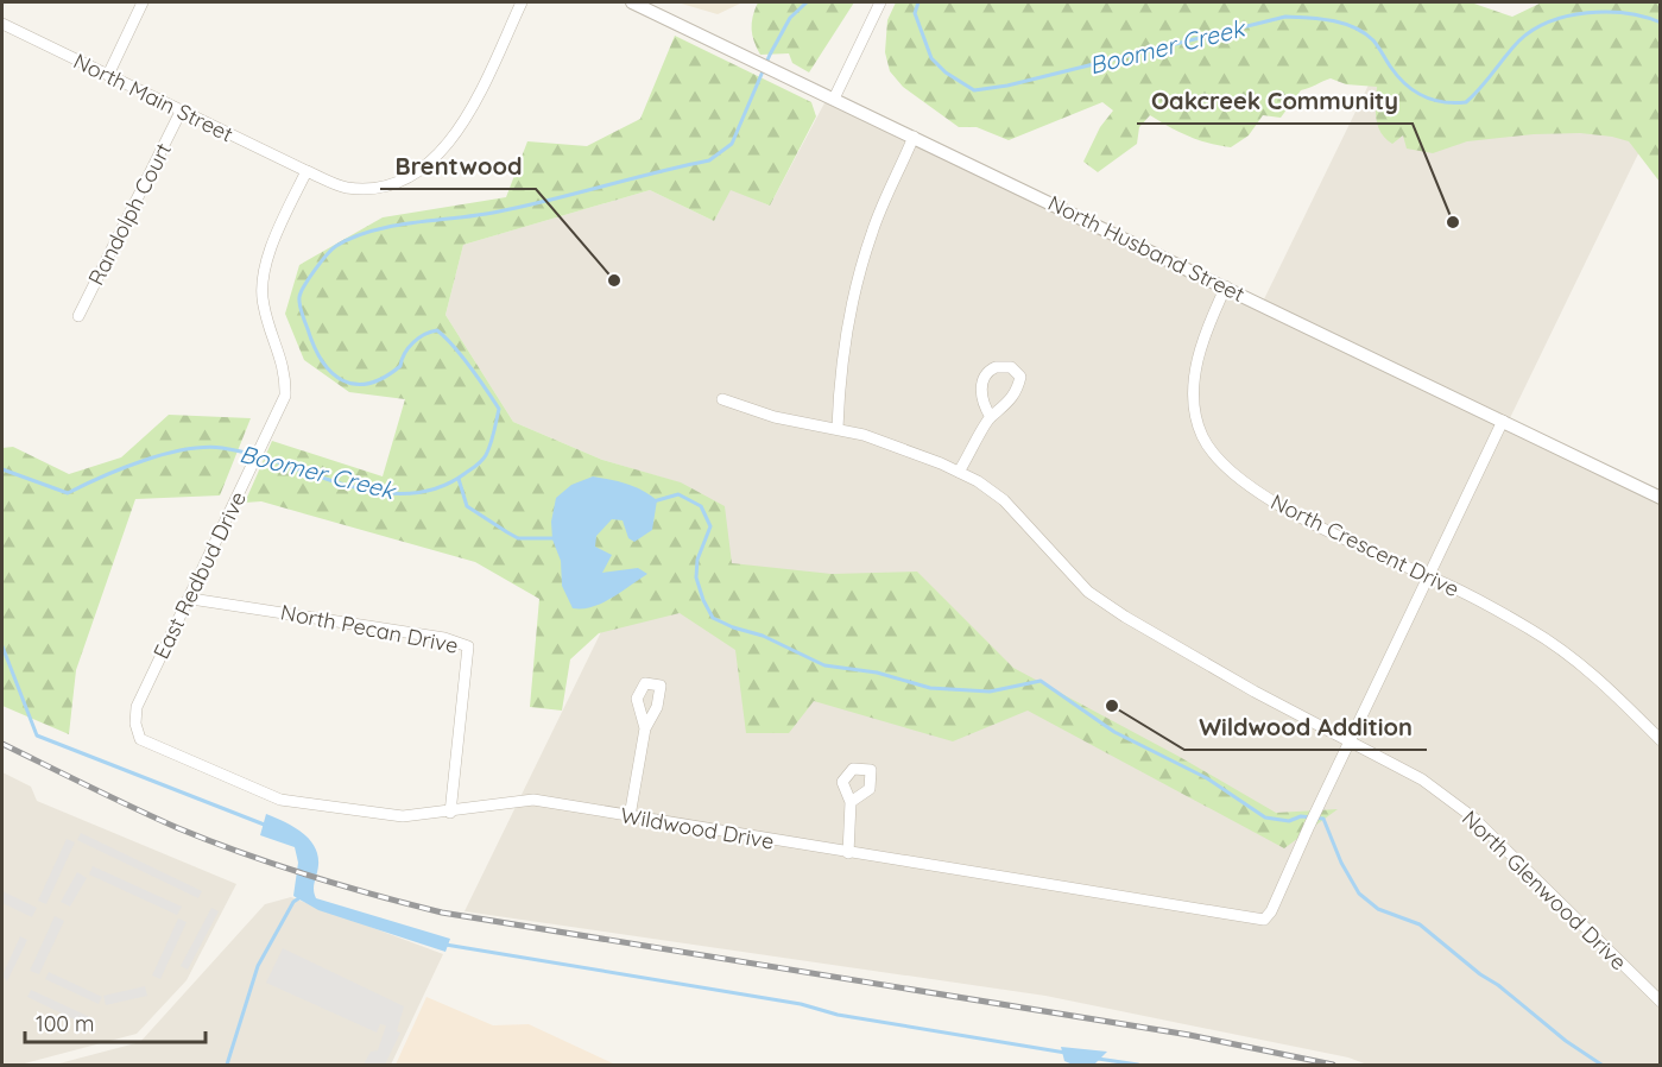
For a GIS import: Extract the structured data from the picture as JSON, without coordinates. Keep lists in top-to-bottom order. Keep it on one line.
{"streets":{"street":["North Main Street","Randolph Court","North Husband Street","North Crescent Drive","East Redbud Drive","North Pecan Drive","Wildwood Drive","North Glenwood Drive"]},"crossings":[["North Main Street","Randolph Court"],["North Main Street","East Redbud Drive"],["North Husband Street","North Crescent Drive"],["East Redbud Drive","North Pecan Drive"],["East Redbud Drive","Wildwood Drive"],["North Pecan Drive","Wildwood Drive"],["Wildwood Drive","North Glenwood Drive"]],"water":["Boomer Creek"],"places":["Oakcreek Community","Brentwood","Wildwood Addition"],"scale_bar":"100 m"}
